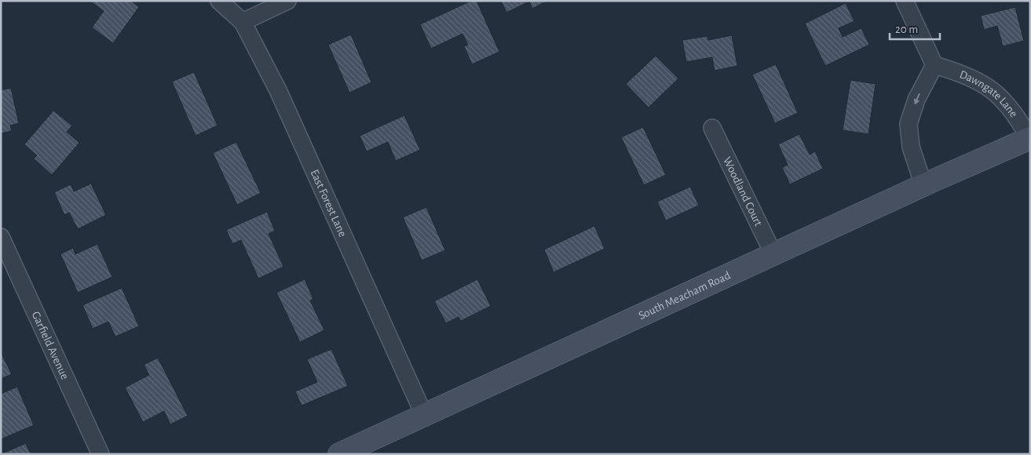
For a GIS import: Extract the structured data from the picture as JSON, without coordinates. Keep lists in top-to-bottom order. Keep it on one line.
{"streets":{"main road":["South Meacham Road"],"street":["Dawngate Lane","Woodland Court","East Forest Lane","Garfield Avenue"]},"crossings":[["Dawngate Lane","South Meacham Road"],["Woodland Court","South Meacham Road"],["East Forest Lane","South Meacham Road"]],"scale_bar":"20 m"}
